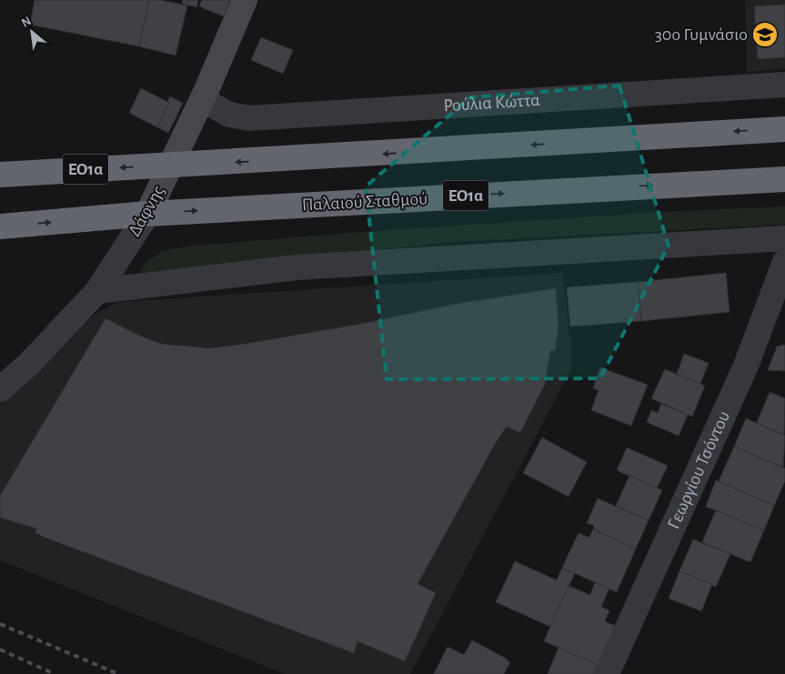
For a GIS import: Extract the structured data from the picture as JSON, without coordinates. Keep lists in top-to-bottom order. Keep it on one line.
{"streets":{"highway":["ΕΟ1α","Παλαιού Σταθμού"],"street":["Ρούλια Κώττα","Δάφνης","Γεωργίου Τσόντου"]},"crossings":[["Ρούλια Κώττα","Δάφνης"],["ΕΟ1α","Δάφνης"],["Παλαιού Σταθμού","Δάφνης"]],"places":{"school or university":["30ο Γυμνάσιο"]},"north":"top left"}
